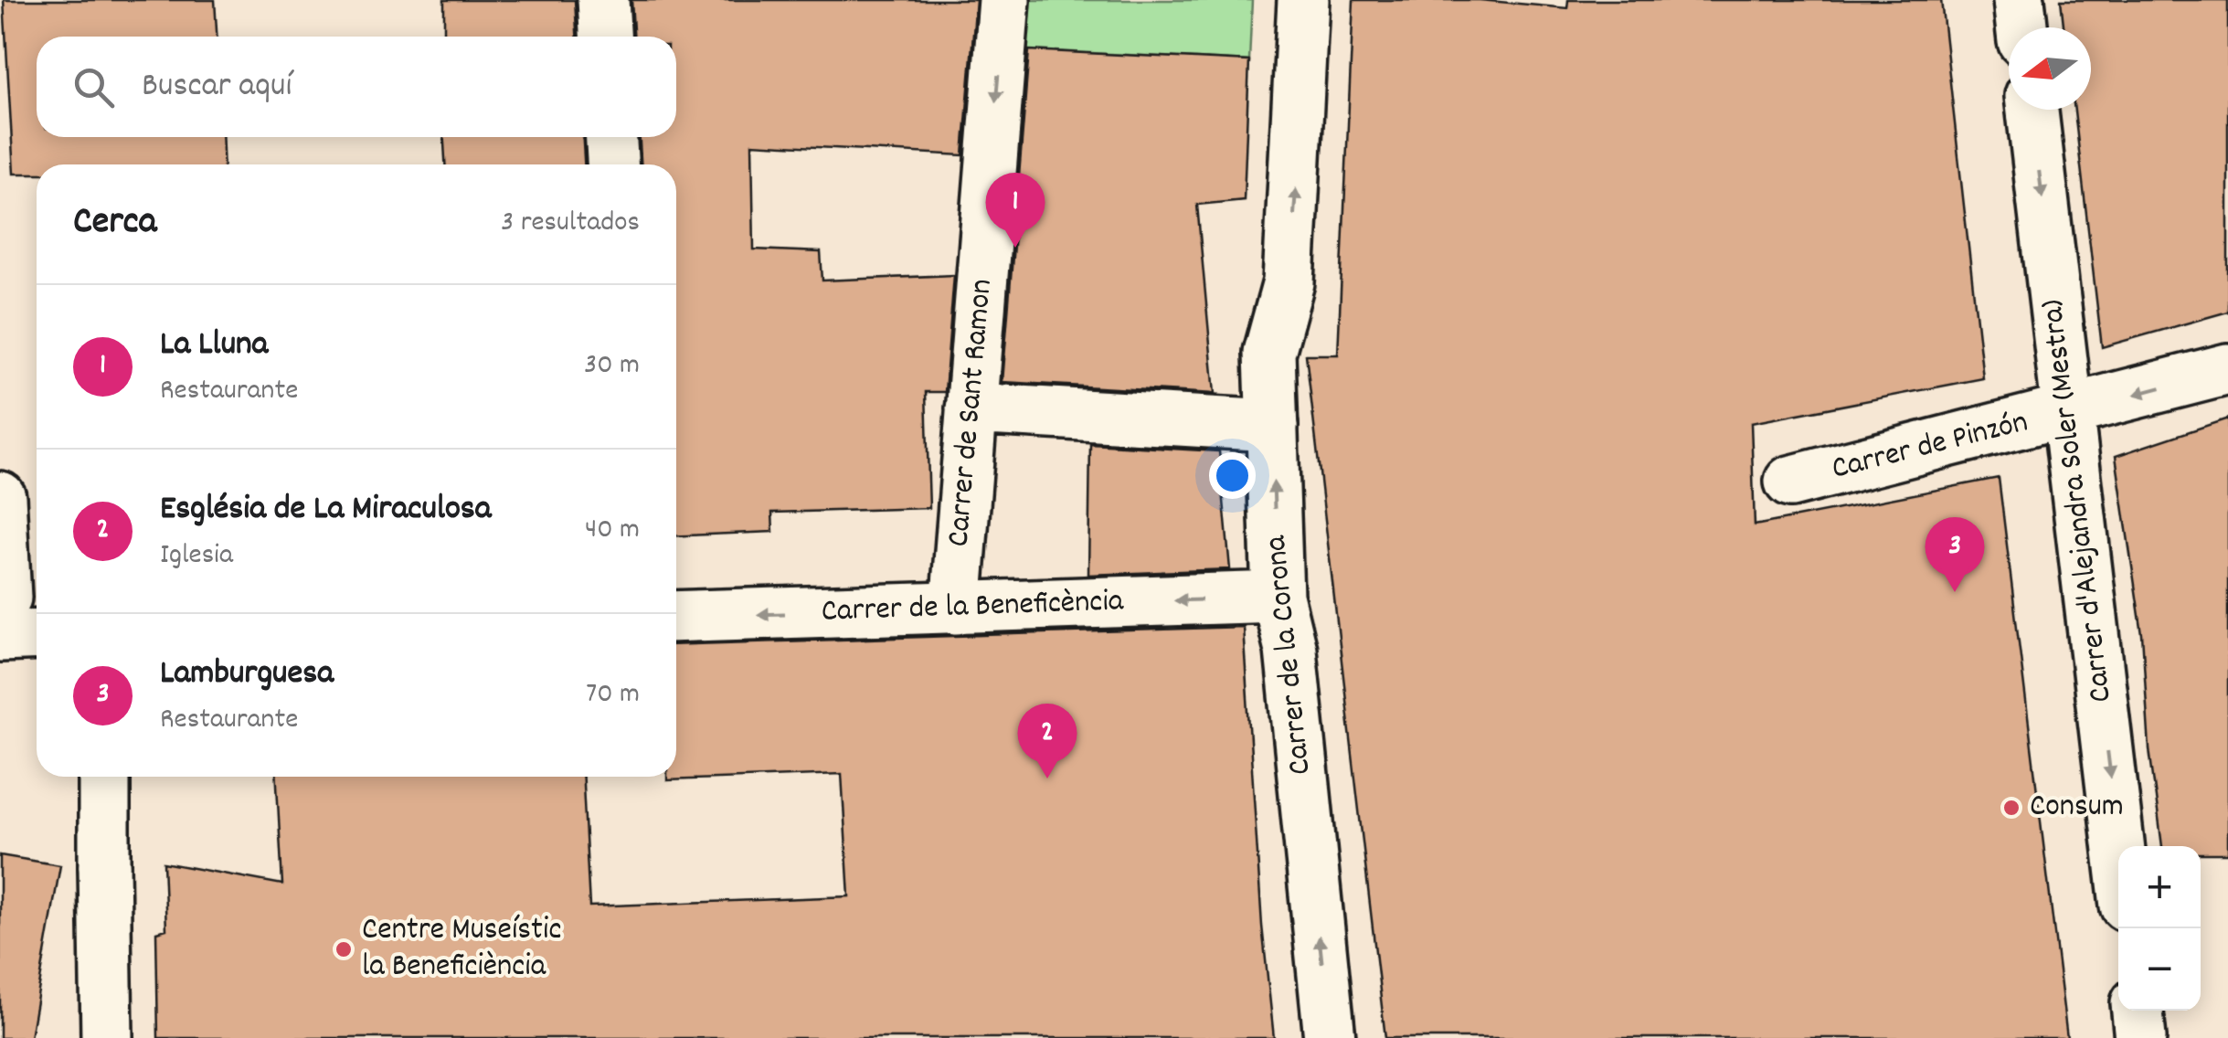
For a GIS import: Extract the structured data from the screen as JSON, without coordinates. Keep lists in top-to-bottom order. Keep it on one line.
{"streets":{"street":["Carrer de Sant Ramon","Carrer de Pinzón","Carrer d'Alejandra Soler (Mestra)","Carrer de la Beneficència","Carrer de la Corona"]},"crossings":[["Carrer de Sant Ramon","Carrer de la Beneficència"],["Carrer de Pinzón","Carrer d'Alejandra Soler (Mestra)"],["Carrer de la Beneficència","Carrer de la Corona"]],"one_way":["Carrer de Sant Ramon","Carrer de Pinzón","Carrer d'Alejandra Soler (Mestra)","Carrer de la Corona"],"places":["Consum","Centre Museístic la Beneficiència"],"north":"left","page":{"search":"Buscar aquí","heading":["Cerca","3 resultados"],"pins":["1","3","2"],"list":[{"mark":"1","name":"La Lluna","note":"Restaurante","value":"30 m"},{"mark":"2","name":"Església de La Miraculosa","note":"Iglesia","value":"40 m"},{"mark":"3","name":"Lamburguesa","note":"Restaurante","value":"70 m"}],"map_buttons":["+","−"]}}
